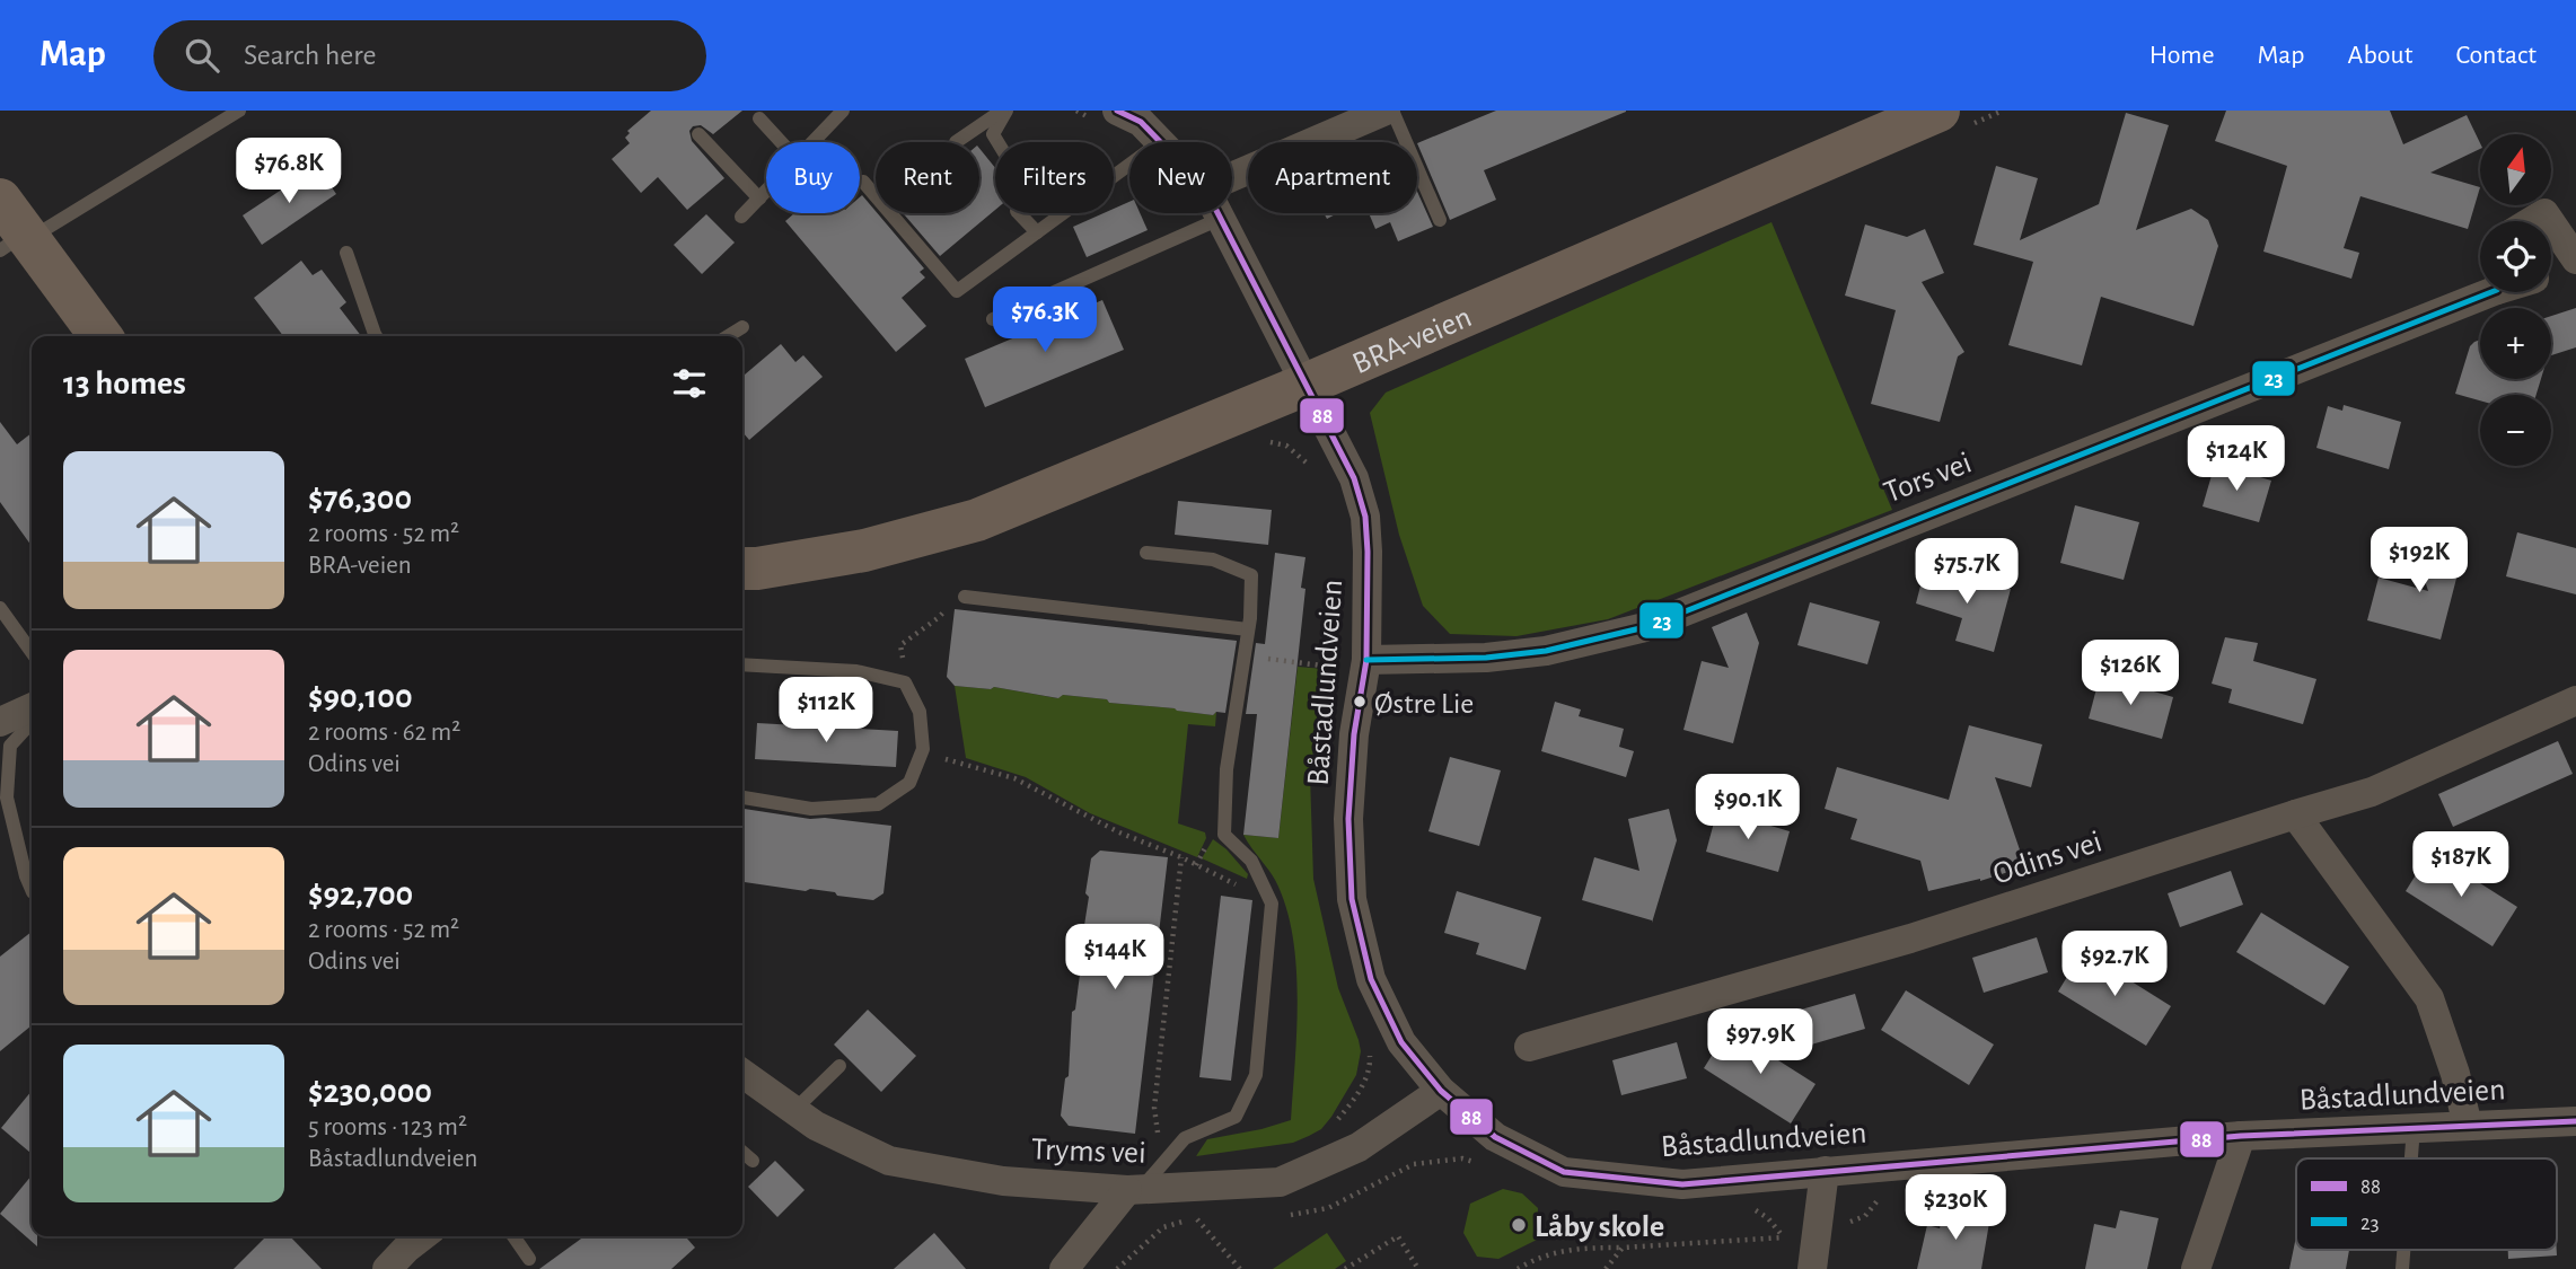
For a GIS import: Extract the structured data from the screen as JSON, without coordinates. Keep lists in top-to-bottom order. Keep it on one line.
{"streets":{"main road":["BRA-veien"],"street":["Tors vei","Båstadlundveien","Odins vei","Tryms vei"]},"crossings":[["BRA-veien","Båstadlundveien"],["Tors vei","Båstadlundveien"],["Båstadlundveien","Tryms vei"]],"places":["Østre Lie","Låby skole"],"lines":["transit line 88","transit line 23"],"legend":["88","23"],"north":"top","page":{"header":"Map","search":"Search here","nav":["Home","Map","About","Contact"],"map_buttons":["+","−"],"price":["$76.8K","$76.3K","$124K","$192K","$75.7K","$126K","$112K","$90.1K","$187K","$144K","$92.7K","$97.9K","$230K"],"chip":["Buy","Rent","Filters","New","Apartment"],"heading":"13 homes","list":[{"name":"$76,300","note":"2 rooms · 52 m² · BRA-veien"},{"name":"$90,100","note":"2 rooms · 62 m² · Odins vei"},{"name":"$92,700","note":"2 rooms · 52 m² · Odins vei"},{"name":"$230,000","note":"5 rooms · 123 m² · Båstadlundveien"}]}}
